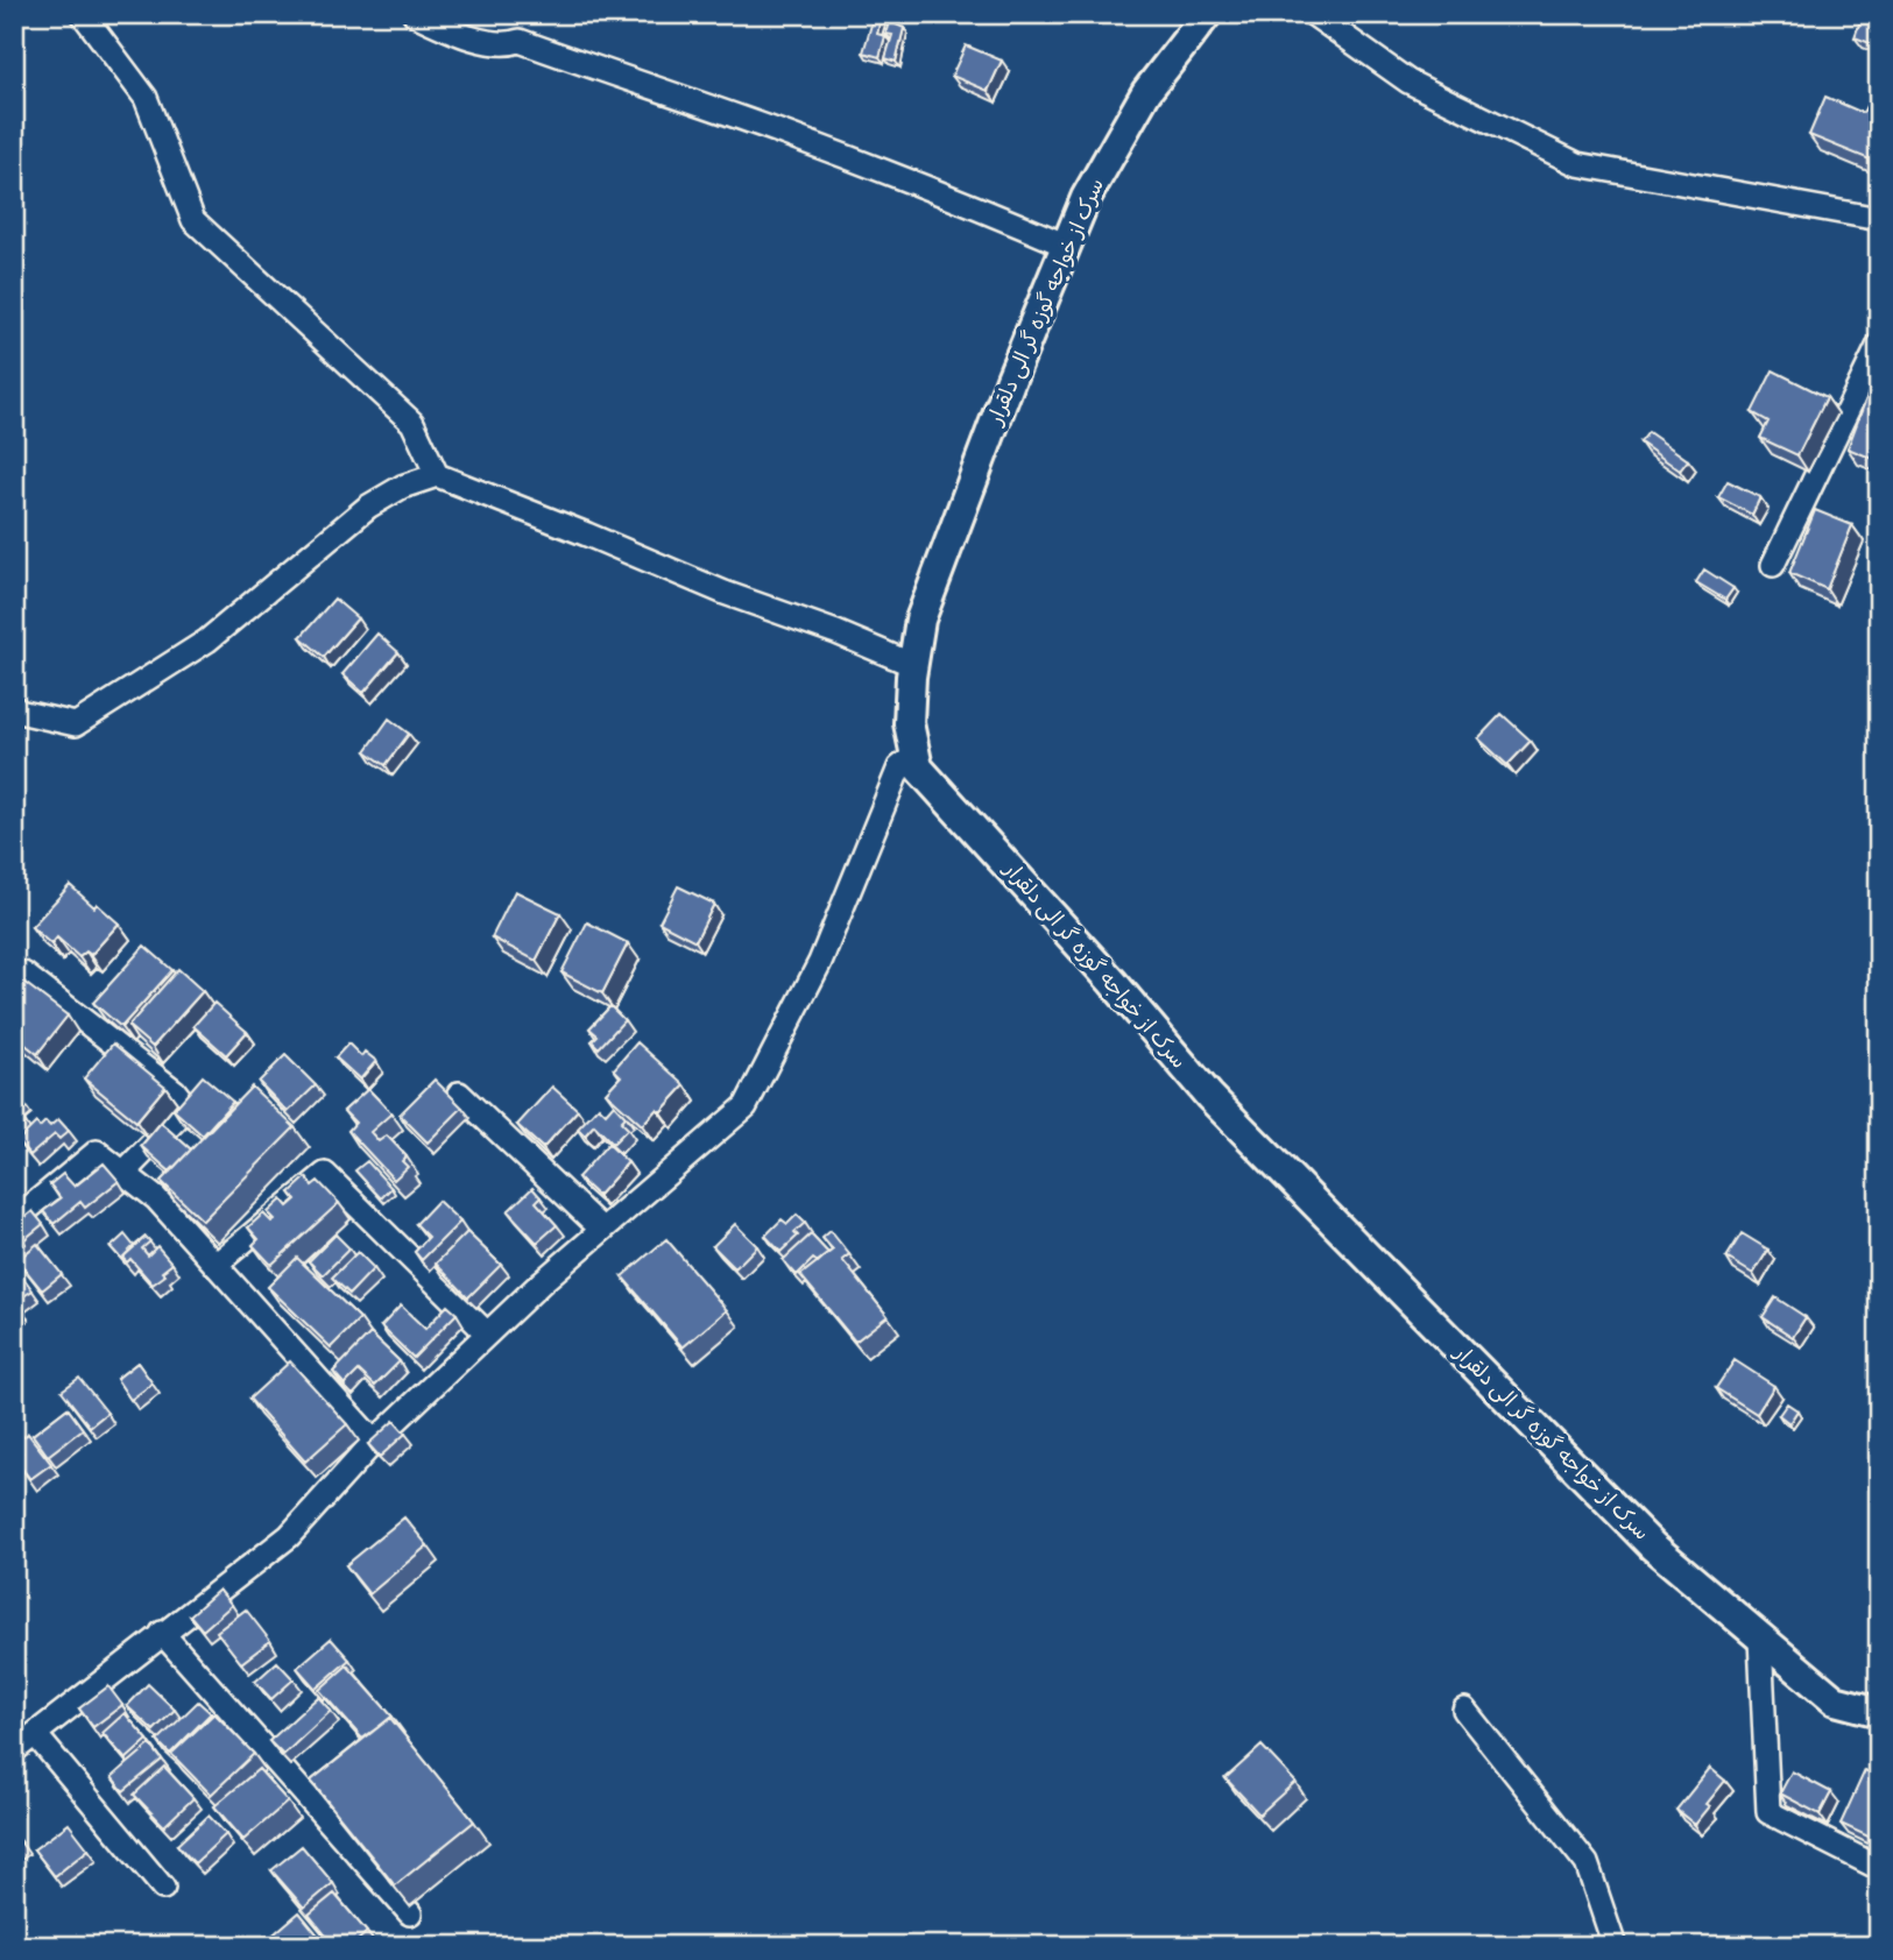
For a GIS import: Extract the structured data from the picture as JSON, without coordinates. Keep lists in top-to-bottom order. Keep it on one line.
{"streets":{"street":["سرک از خواجه گوزه گر الی دلقرار"]}}
